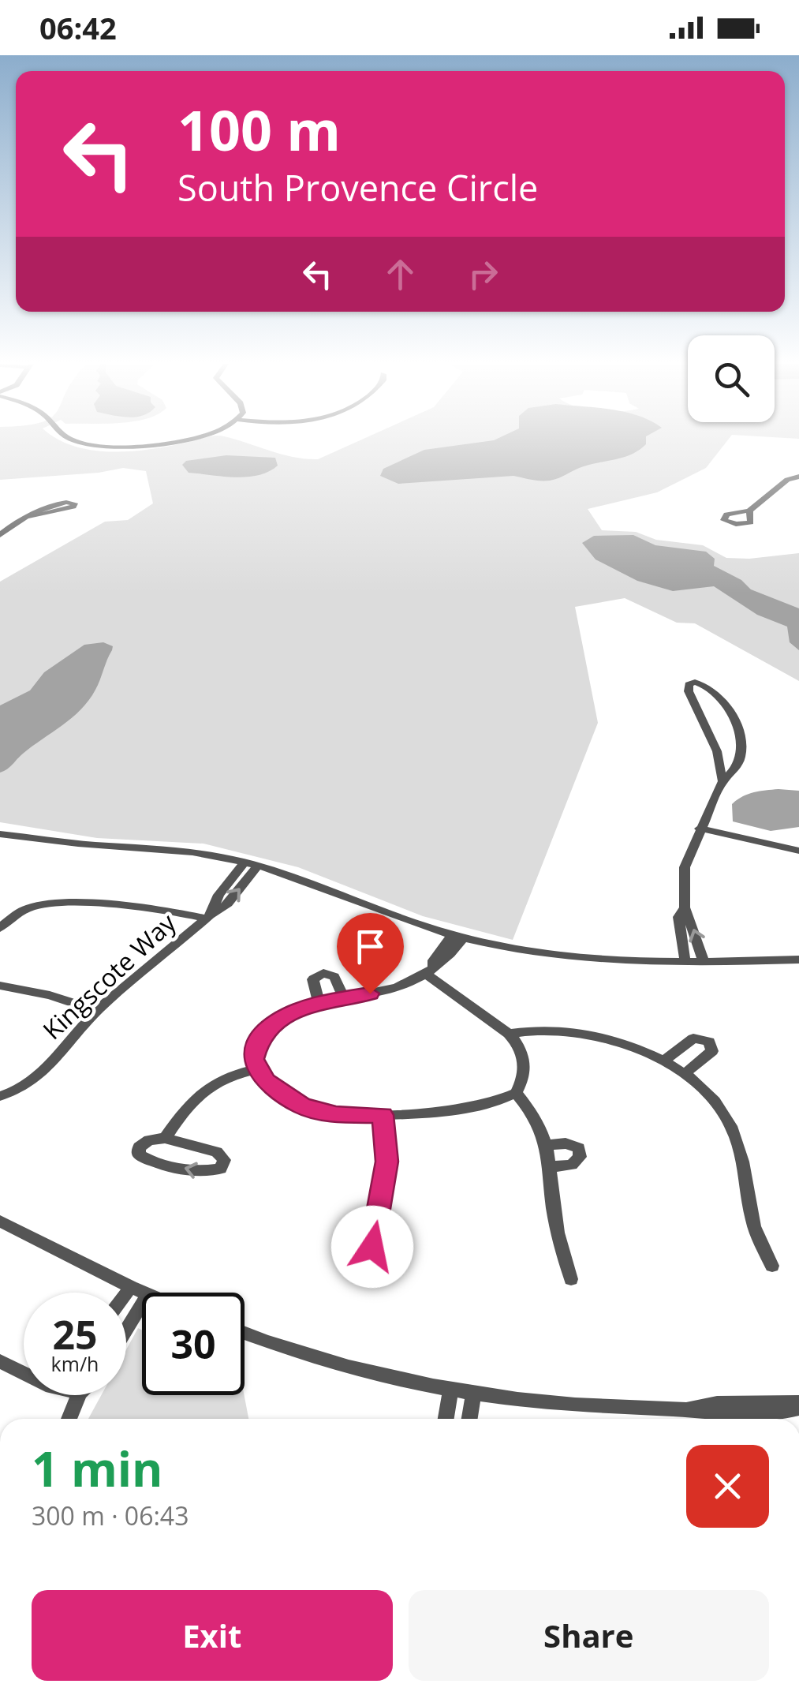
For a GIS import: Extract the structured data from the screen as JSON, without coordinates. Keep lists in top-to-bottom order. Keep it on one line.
{"streets":{"street":["Kingscote Way"]},"page":{"status":"06:42","turn":["100 m","South Provence Circle"],"speed":"25 km/h","limit":"30","heading":["1 min","300 m · 06:43"],"buttons":["Exit","Share"]}}
